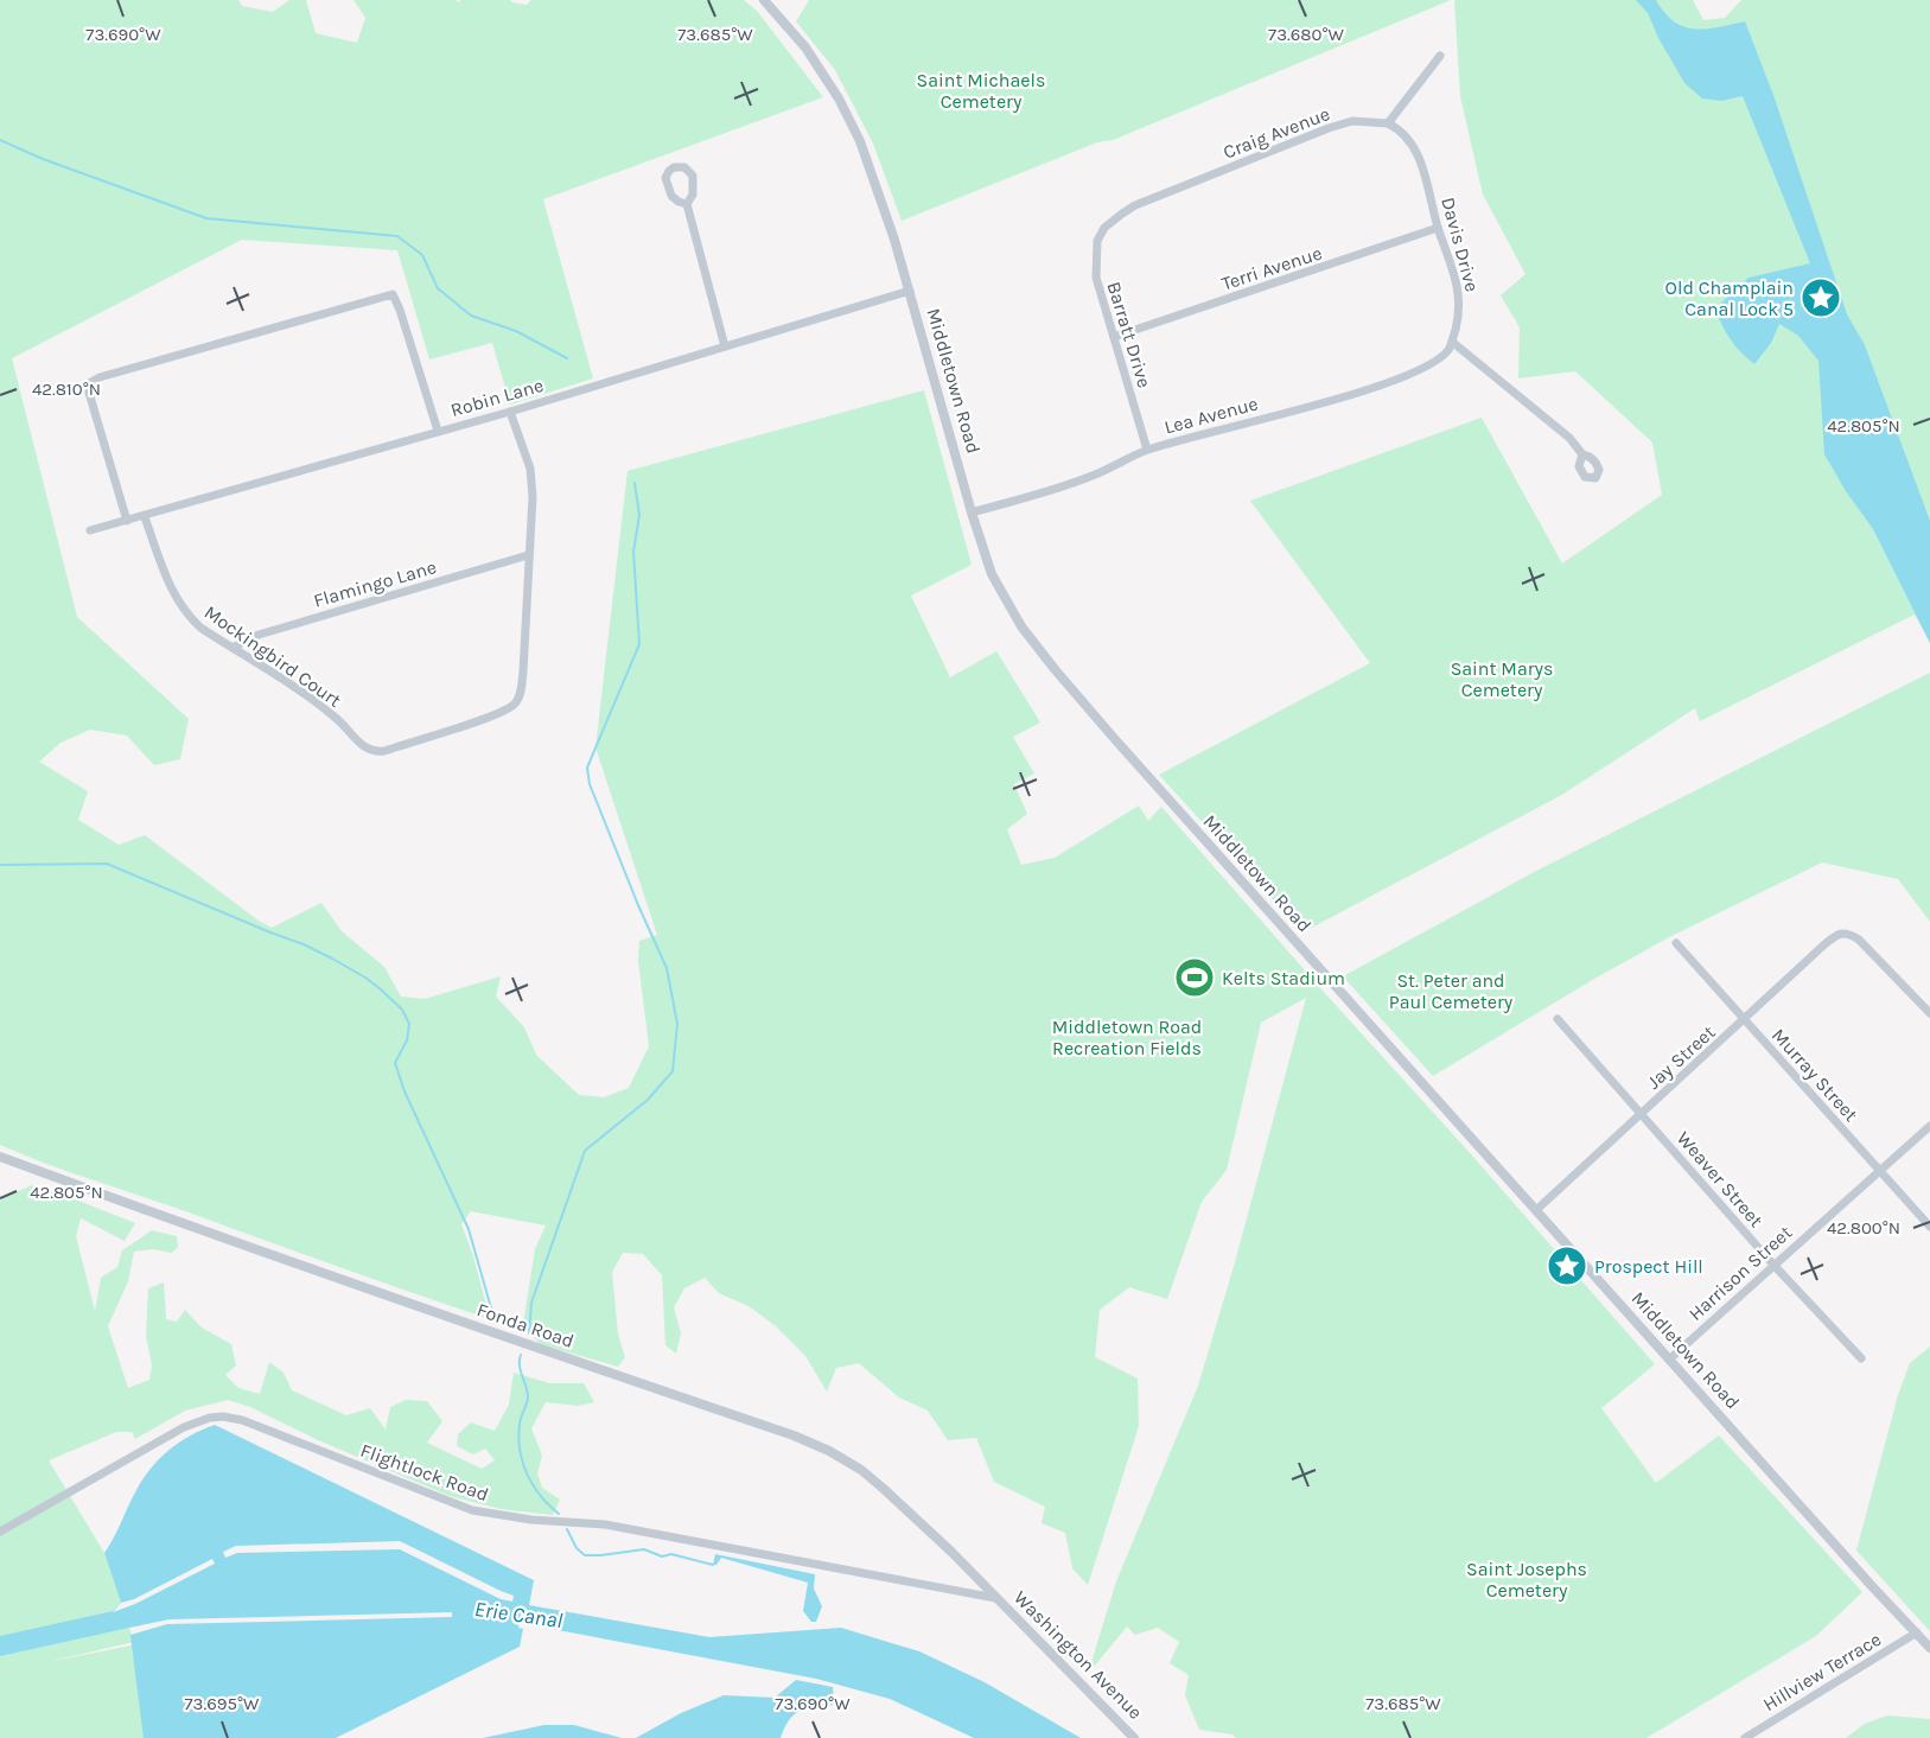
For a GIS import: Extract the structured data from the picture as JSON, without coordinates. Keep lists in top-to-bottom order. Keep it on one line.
{"streets":{"street":["Craig Avenue","Davis Drive","Terri Avenue","Barratt Drive","Middletown Road","Robin Lane","Lea Avenue","Flamingo Lane","Mockingbird Court","Jay Street","Murray Street","Weaver Street","Harrison Street","Fonda Road","Flightlock Road","Washington Avenue","Hillview Terrace"]},"crossings":[["Craig Avenue","Davis Drive"],["Craig Avenue","Barratt Drive"],["Davis Drive","Terri Avenue"],["Davis Drive","Lea Avenue"],["Terri Avenue","Barratt Drive"],["Barratt Drive","Lea Avenue"],["Middletown Road","Robin Lane"],["Middletown Road","Lea Avenue"],["Middletown Road","Jay Street"],["Middletown Road","Harrison Street"],["Middletown Road","Hillview Terrace"],["Robin Lane","Mockingbird Court"],["Flamingo Lane","Mockingbird Court"],["Jay Street","Murray Street"],["Jay Street","Weaver Street"],["Murray Street","Harrison Street"],["Weaver Street","Harrison Street"],["Fonda Road","Flightlock Road"],["Fonda Road","Washington Avenue"],["Flightlock Road","Washington Avenue"]],"water":["Erie Canal"],"parks":["Saint Michaels Cemetery","Saint Marys Cemetery","St. Peter and Paul Cemetery","Middletown Road Recreation Fields","Saint Josephs Cemetery"],"places":{"place":["Old Champlain Canal Lock 5","Prospect Hill"],"sports":["Kelts Stadium"]},"coordinates":["73.690°W","73.685°W","73.680°W","42.810°N","42.805°N","42.800°N","73.695°W"]}
